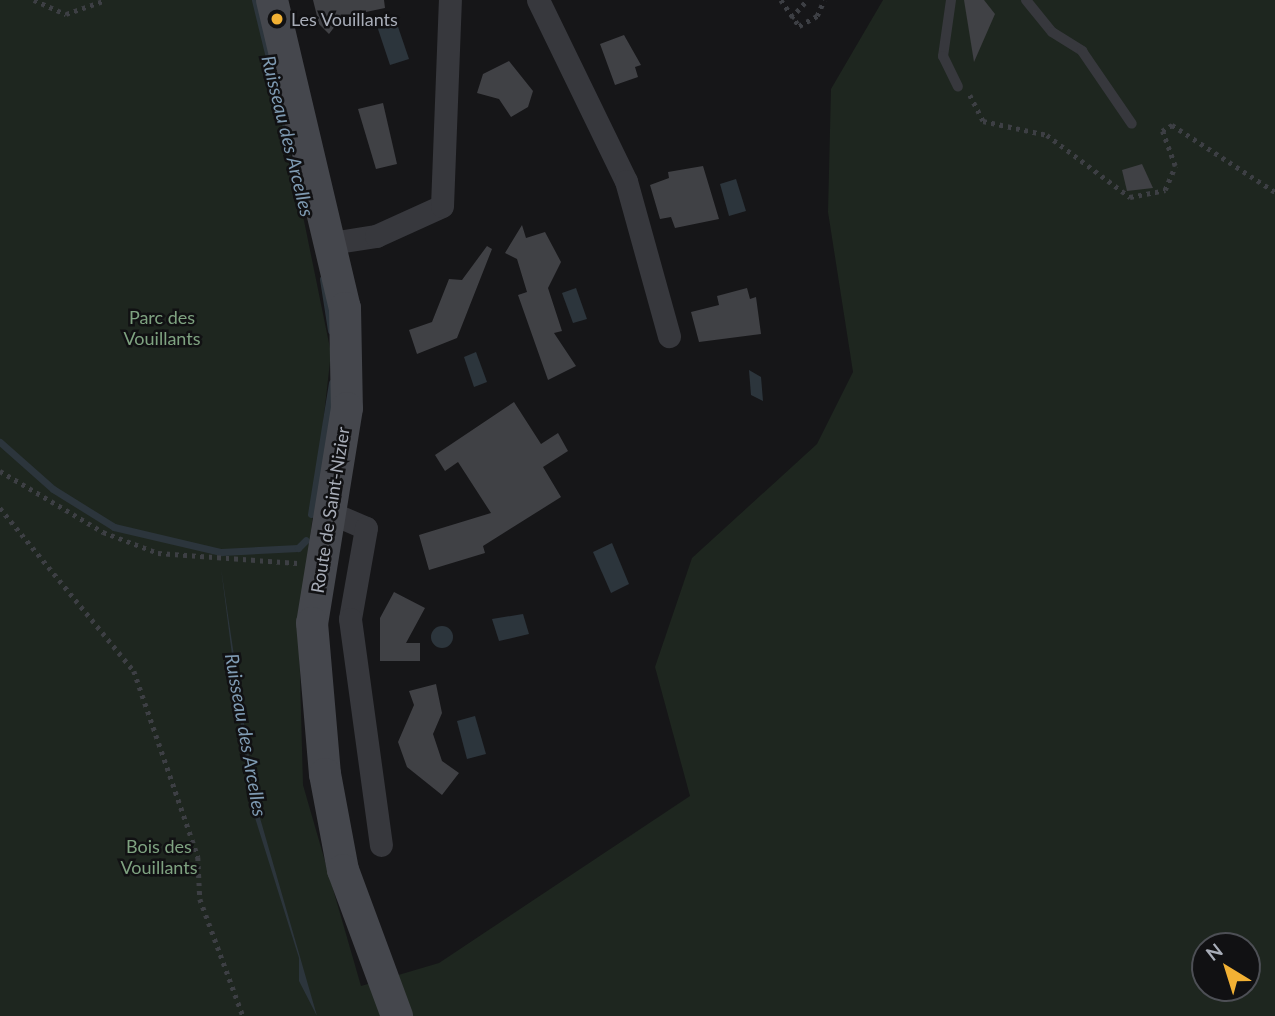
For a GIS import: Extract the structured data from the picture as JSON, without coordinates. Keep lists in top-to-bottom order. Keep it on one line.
{"streets":{"main road":["Route de Saint-Nizier"]},"water":["Ruisseau des Arcelles"],"parks":["Parc des Vouillants","Bois des Vouillants"],"places":["Les Vouillants"],"north":"top left"}
